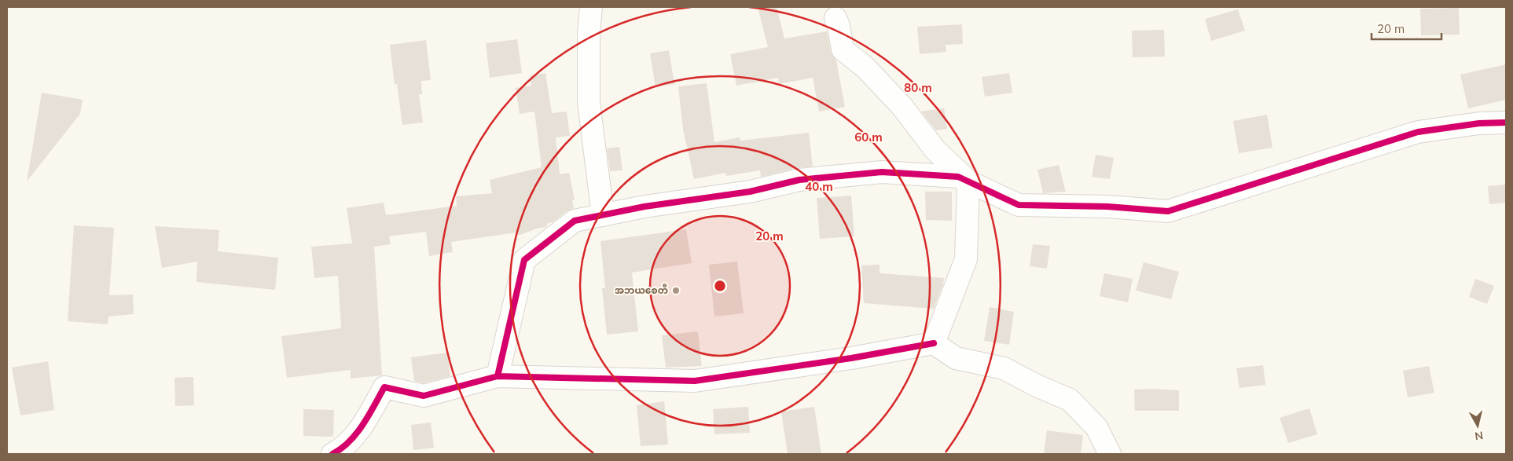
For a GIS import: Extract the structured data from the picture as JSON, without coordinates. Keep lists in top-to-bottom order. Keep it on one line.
{"places":["အဘယစေတီ"],"scale_bar":"20 m","north":"bottom","rings":["80 m","60 m","40 m","20 m"]}
